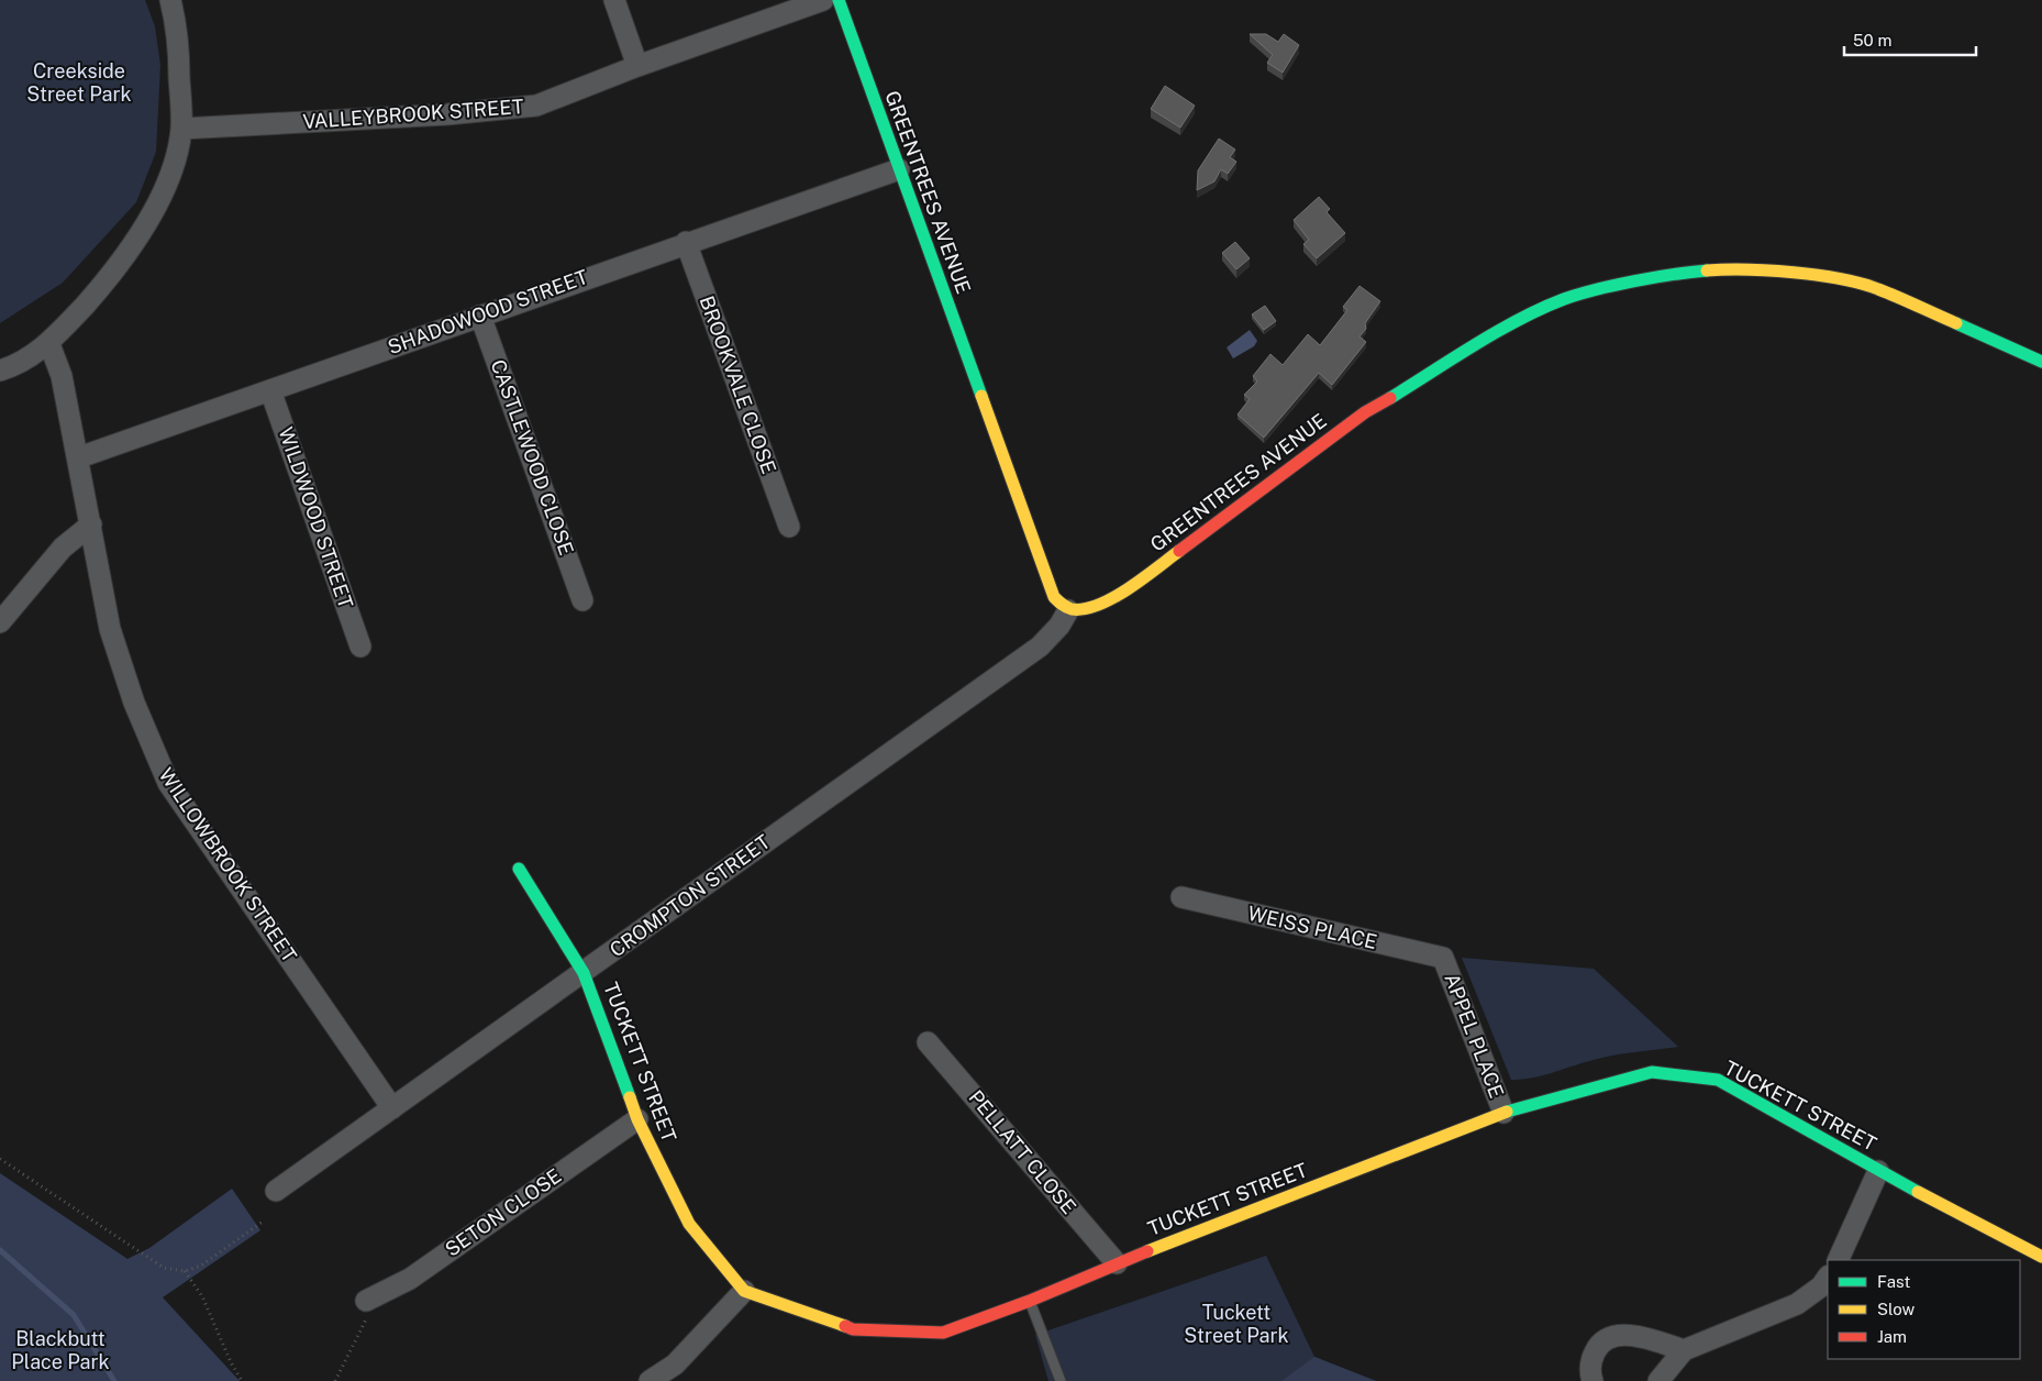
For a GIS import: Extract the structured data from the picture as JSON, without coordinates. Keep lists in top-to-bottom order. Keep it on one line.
{"streets":{"street":["VALLEYBROOK STREET","GREENTREES AVENUE","SHADOWOOD STREET","BROOKVALE CLOSE","CASTLEWOOD CLOSE","WILDWOOD STREET","WILLOWBROOK STREET","CROMPTON STREET","WEISS PLACE","APPEL PLACE","TUCKETT STREET","PELLATT CLOSE","SETON CLOSE"]},"crossings":[["GREENTREES AVENUE","SHADOWOOD STREET"],["GREENTREES AVENUE","CROMPTON STREET"],["SHADOWOOD STREET","BROOKVALE CLOSE"],["SHADOWOOD STREET","CASTLEWOOD CLOSE"],["SHADOWOOD STREET","WILDWOOD STREET"],["SHADOWOOD STREET","WILLOWBROOK STREET"],["WILLOWBROOK STREET","CROMPTON STREET"],["CROMPTON STREET","TUCKETT STREET"],["WEISS PLACE","APPEL PLACE"],["APPEL PLACE","TUCKETT STREET"],["TUCKETT STREET","PELLATT CLOSE"],["TUCKETT STREET","SETON CLOSE"]],"parks":["Creekside Street Park","Tuckett Street Park","Blackbutt Place Park"],"legend":["Fast","Slow","Jam"],"scale_bar":"50 m"}
